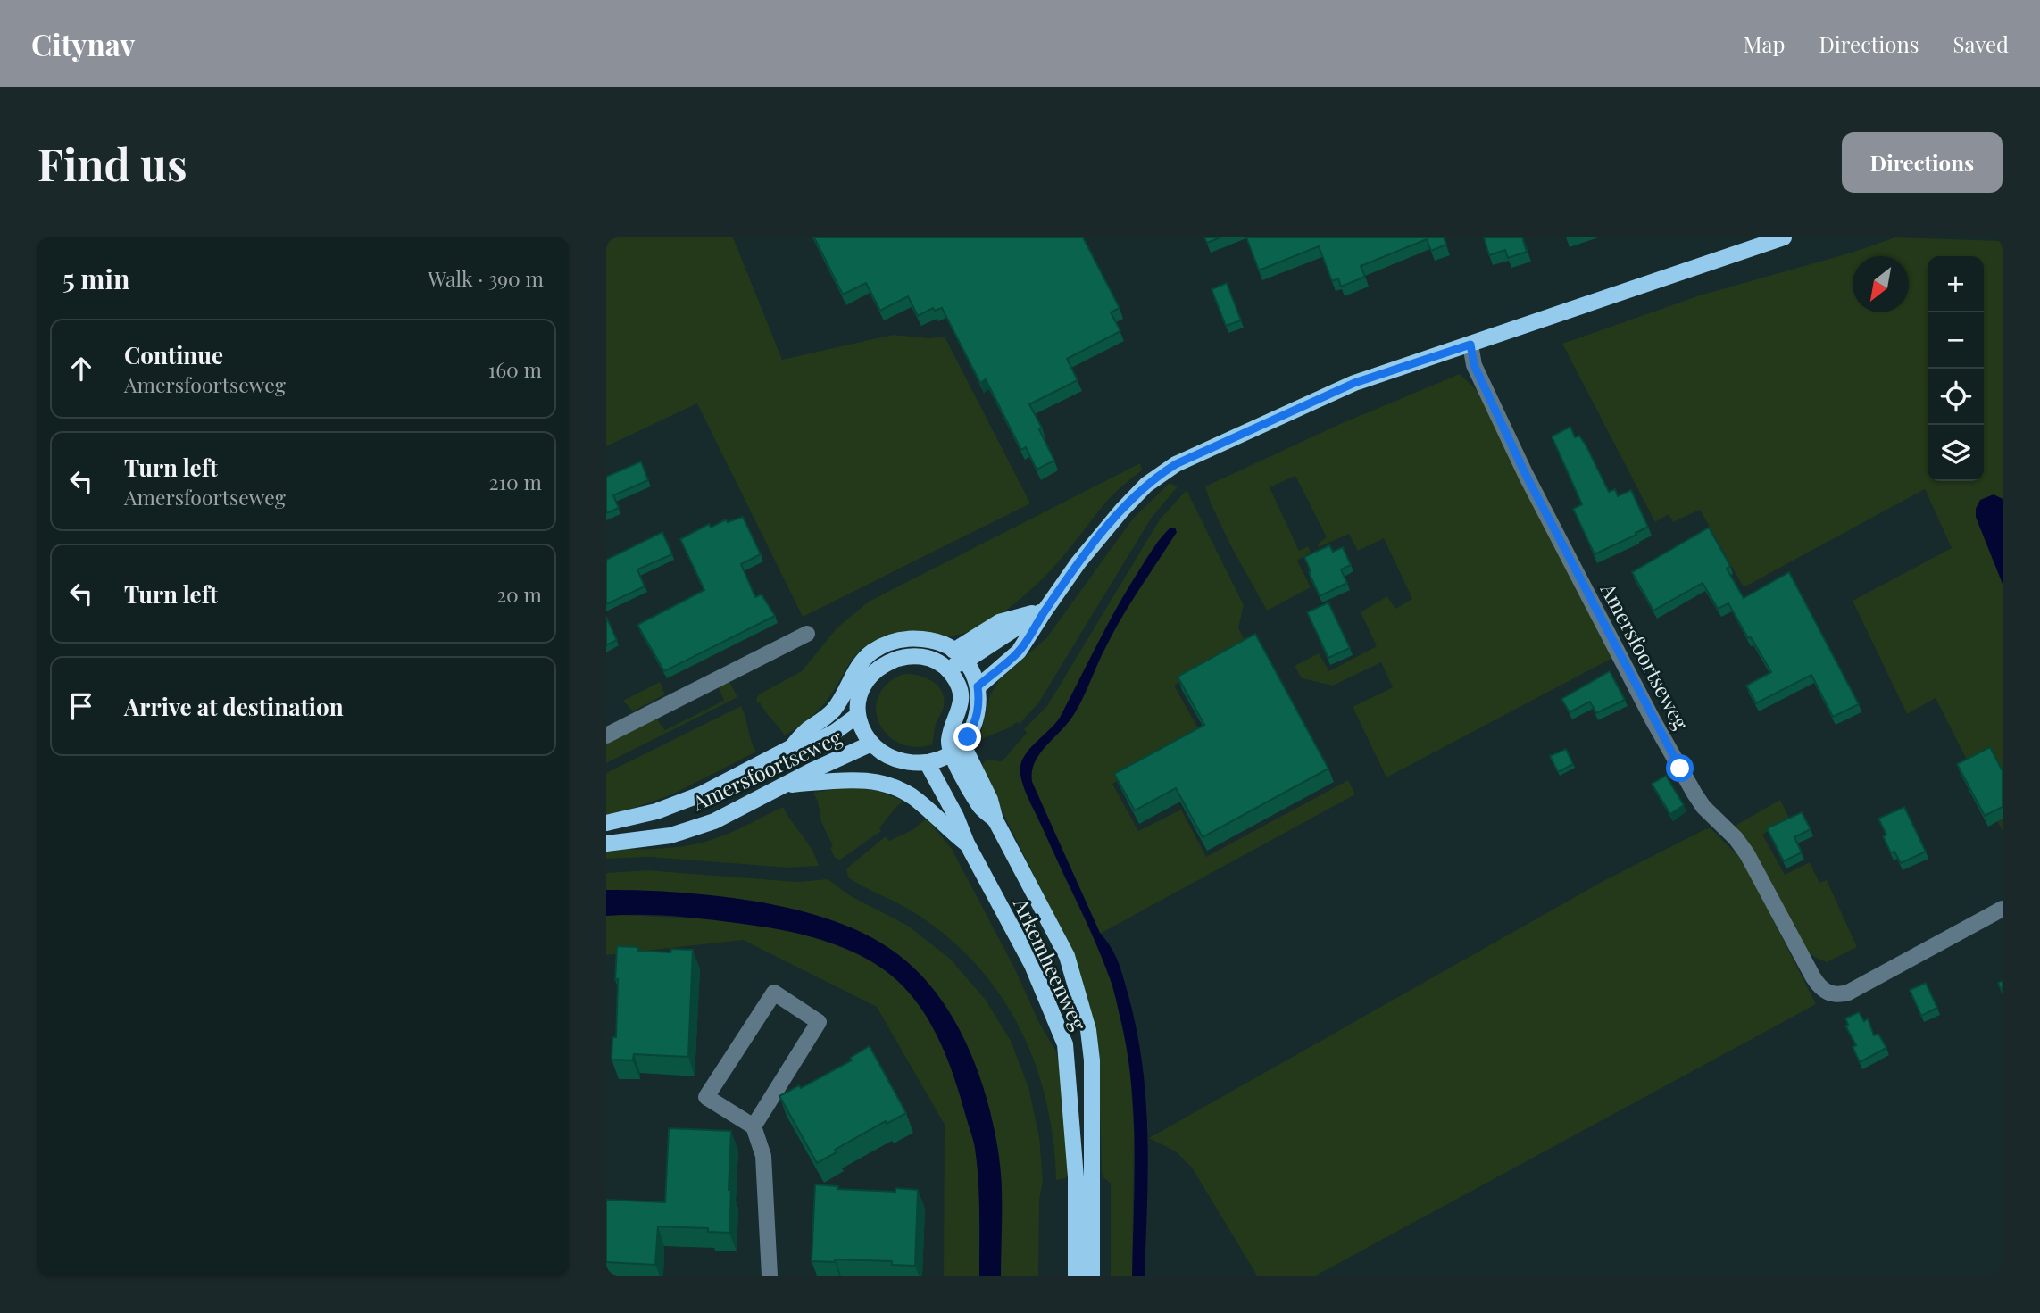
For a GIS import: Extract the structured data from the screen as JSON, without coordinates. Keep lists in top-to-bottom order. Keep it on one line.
{"streets":{"main road":["Amersfoortseweg","Arkemheenweg"]},"crossings":[["Amersfoortseweg","Arkemheenweg"]],"north":"bottom left","page":{"header":"Citynav","nav":["Map","Directions","Saved"],"buttons":"Directions","title":"Find us","heading":["5 min","Walk · 390 m"],"map_buttons":["+","−"],"list":[["Continue","Amersfoortseweg","160 m"],["Turn left","Amersfoortseweg","210 m"],["Turn left","20 m"],"Arrive at destination"]}}
